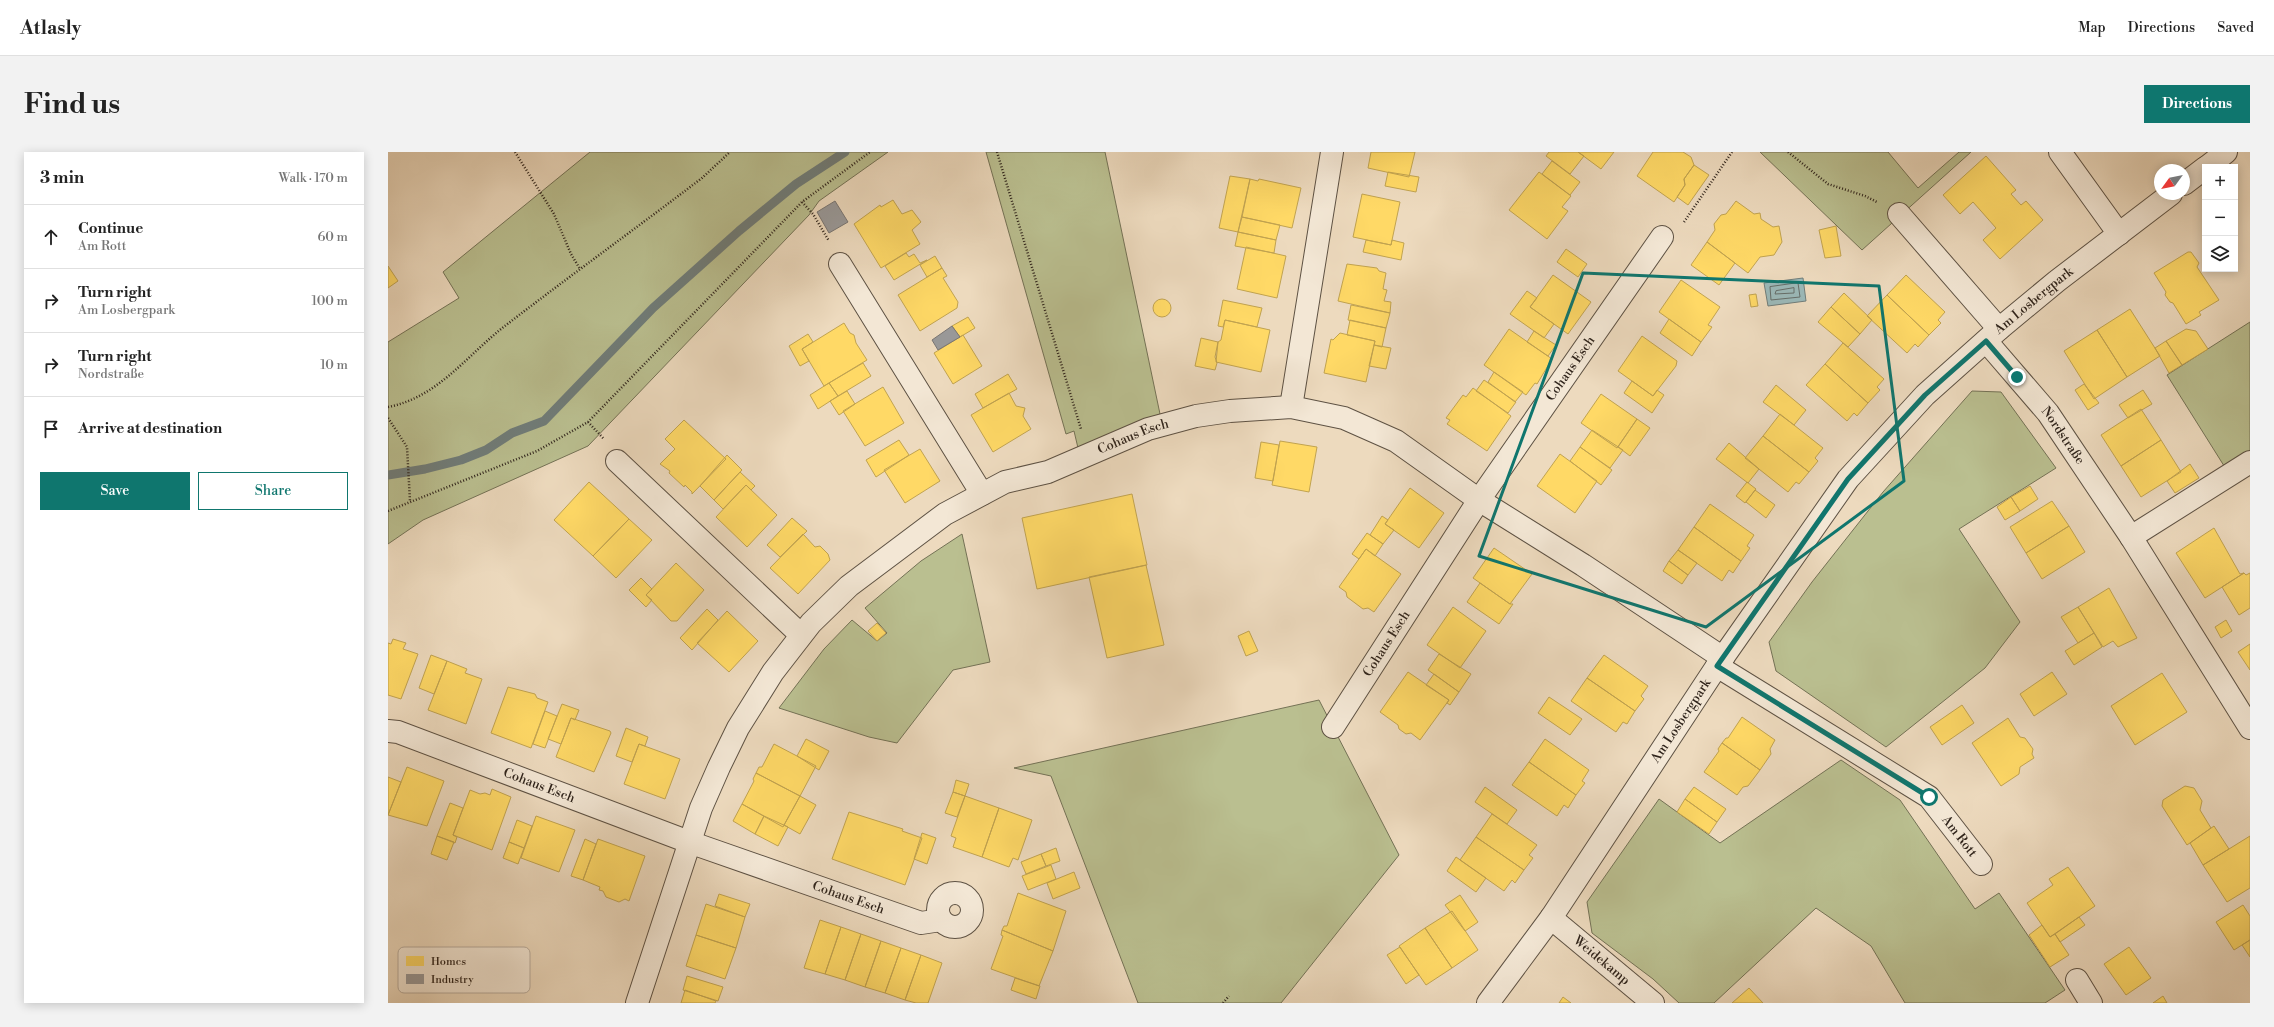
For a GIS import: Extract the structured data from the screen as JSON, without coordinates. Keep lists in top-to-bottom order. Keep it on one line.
{"streets":{"street":["Am Losbergpark","Cohaus Esch","Nordstraße","Am Rott","Weidekamp"]},"crossings":[["Am Losbergpark","Cohaus Esch"],["Am Losbergpark","Nordstraße"],["Am Losbergpark","Am Rott"],["Am Losbergpark","Weidekamp"],["Cohaus Esch","Am Rott"]],"legend":["Homes","Industry"],"north":"bottom left","page":{"header":"Atlasly","nav":["Map","Directions","Saved"],"buttons":["Directions",["Save","Share"]],"title":"Find us","heading":["3 min","Walk · 170 m"],"map_buttons":["+","−"],"list":[["Continue","Am Rott","60 m"],["Turn right","Am Losbergpark","100 m"],["Turn right","Nordstraße","10 m"],"Arrive at destination"]}}
